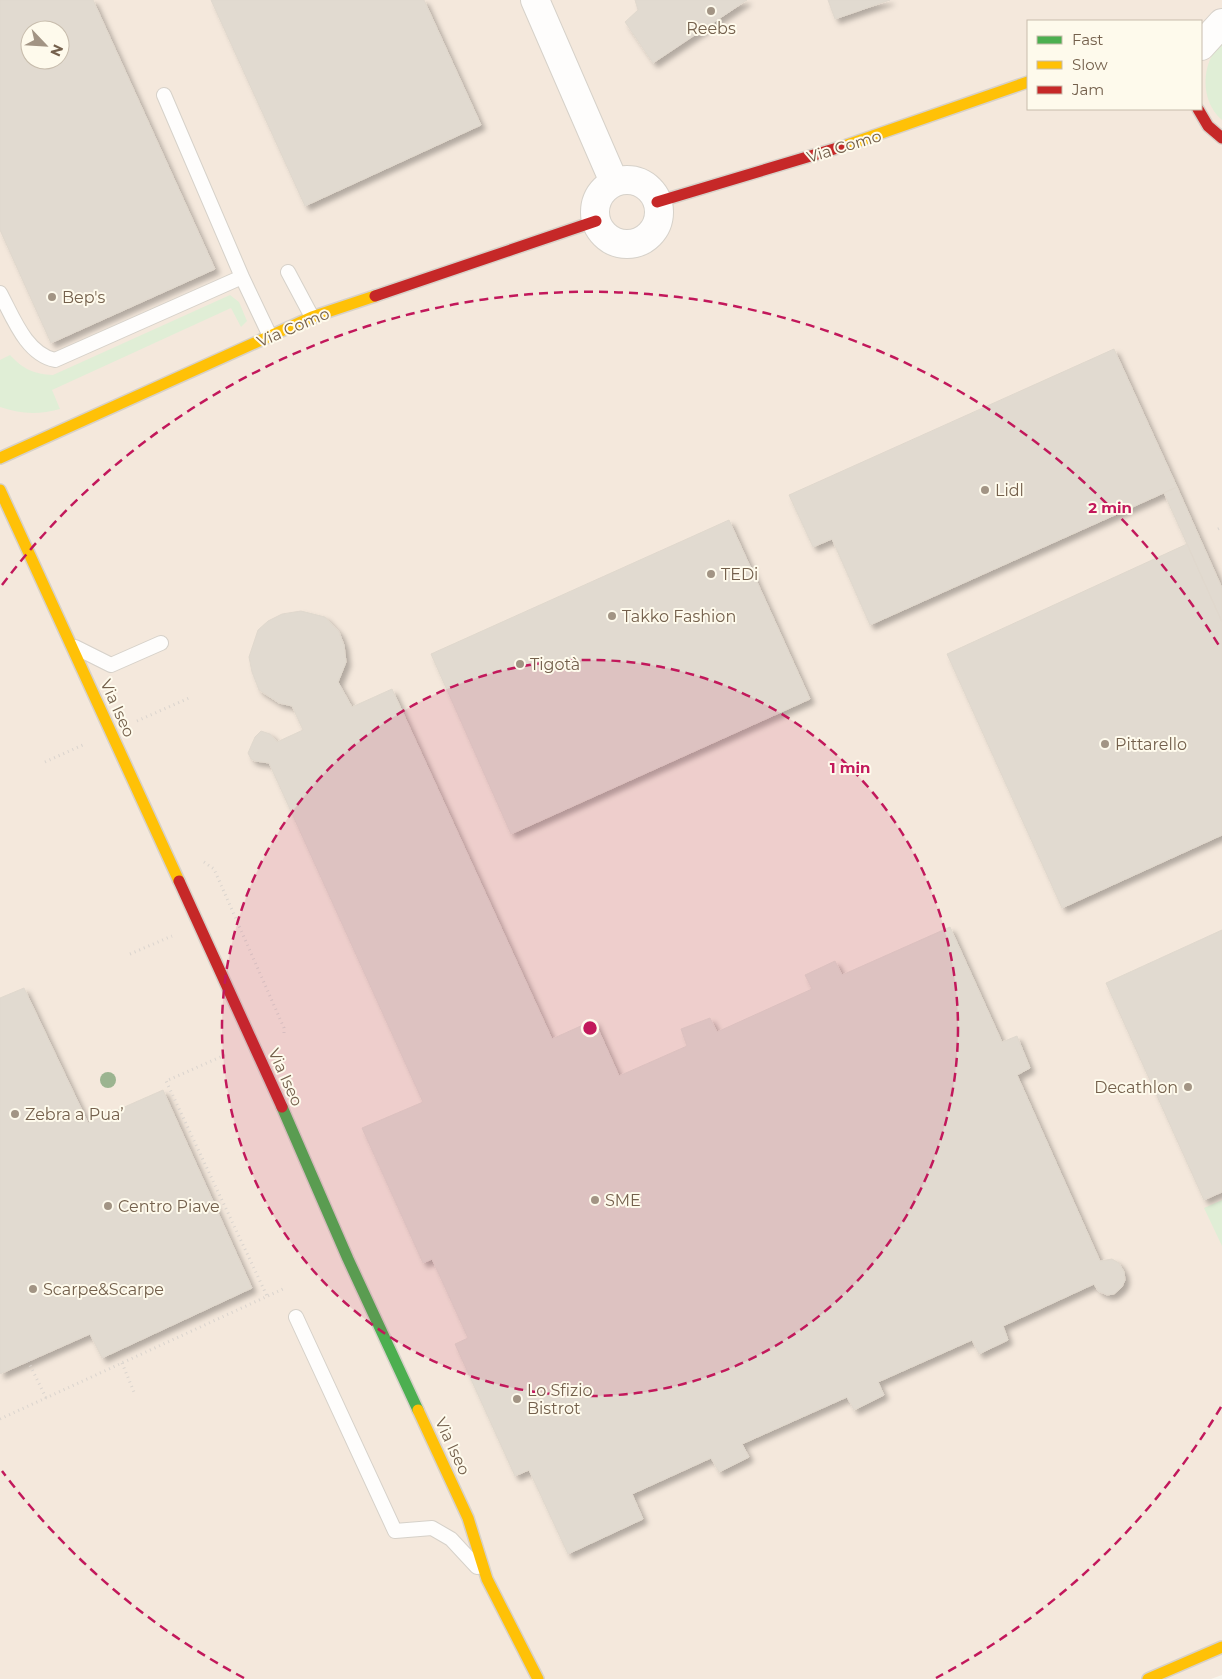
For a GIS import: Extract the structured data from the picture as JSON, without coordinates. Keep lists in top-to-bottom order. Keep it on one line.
{"streets":{"street":["Via Como","Via Iseo"]},"places":["Reebs","Bep's","Lidl","TEDi","Takko Fashion","Tigotà","Pittarello","Decathlon","Zebra a Pua’","SME","Centro Piave","Scarpe&Scarpe","Lo Sfizio Bistrot"],"legend":["Fast","Slow","Jam"],"north":"bottom right","rings":["2 min","1 min"]}
